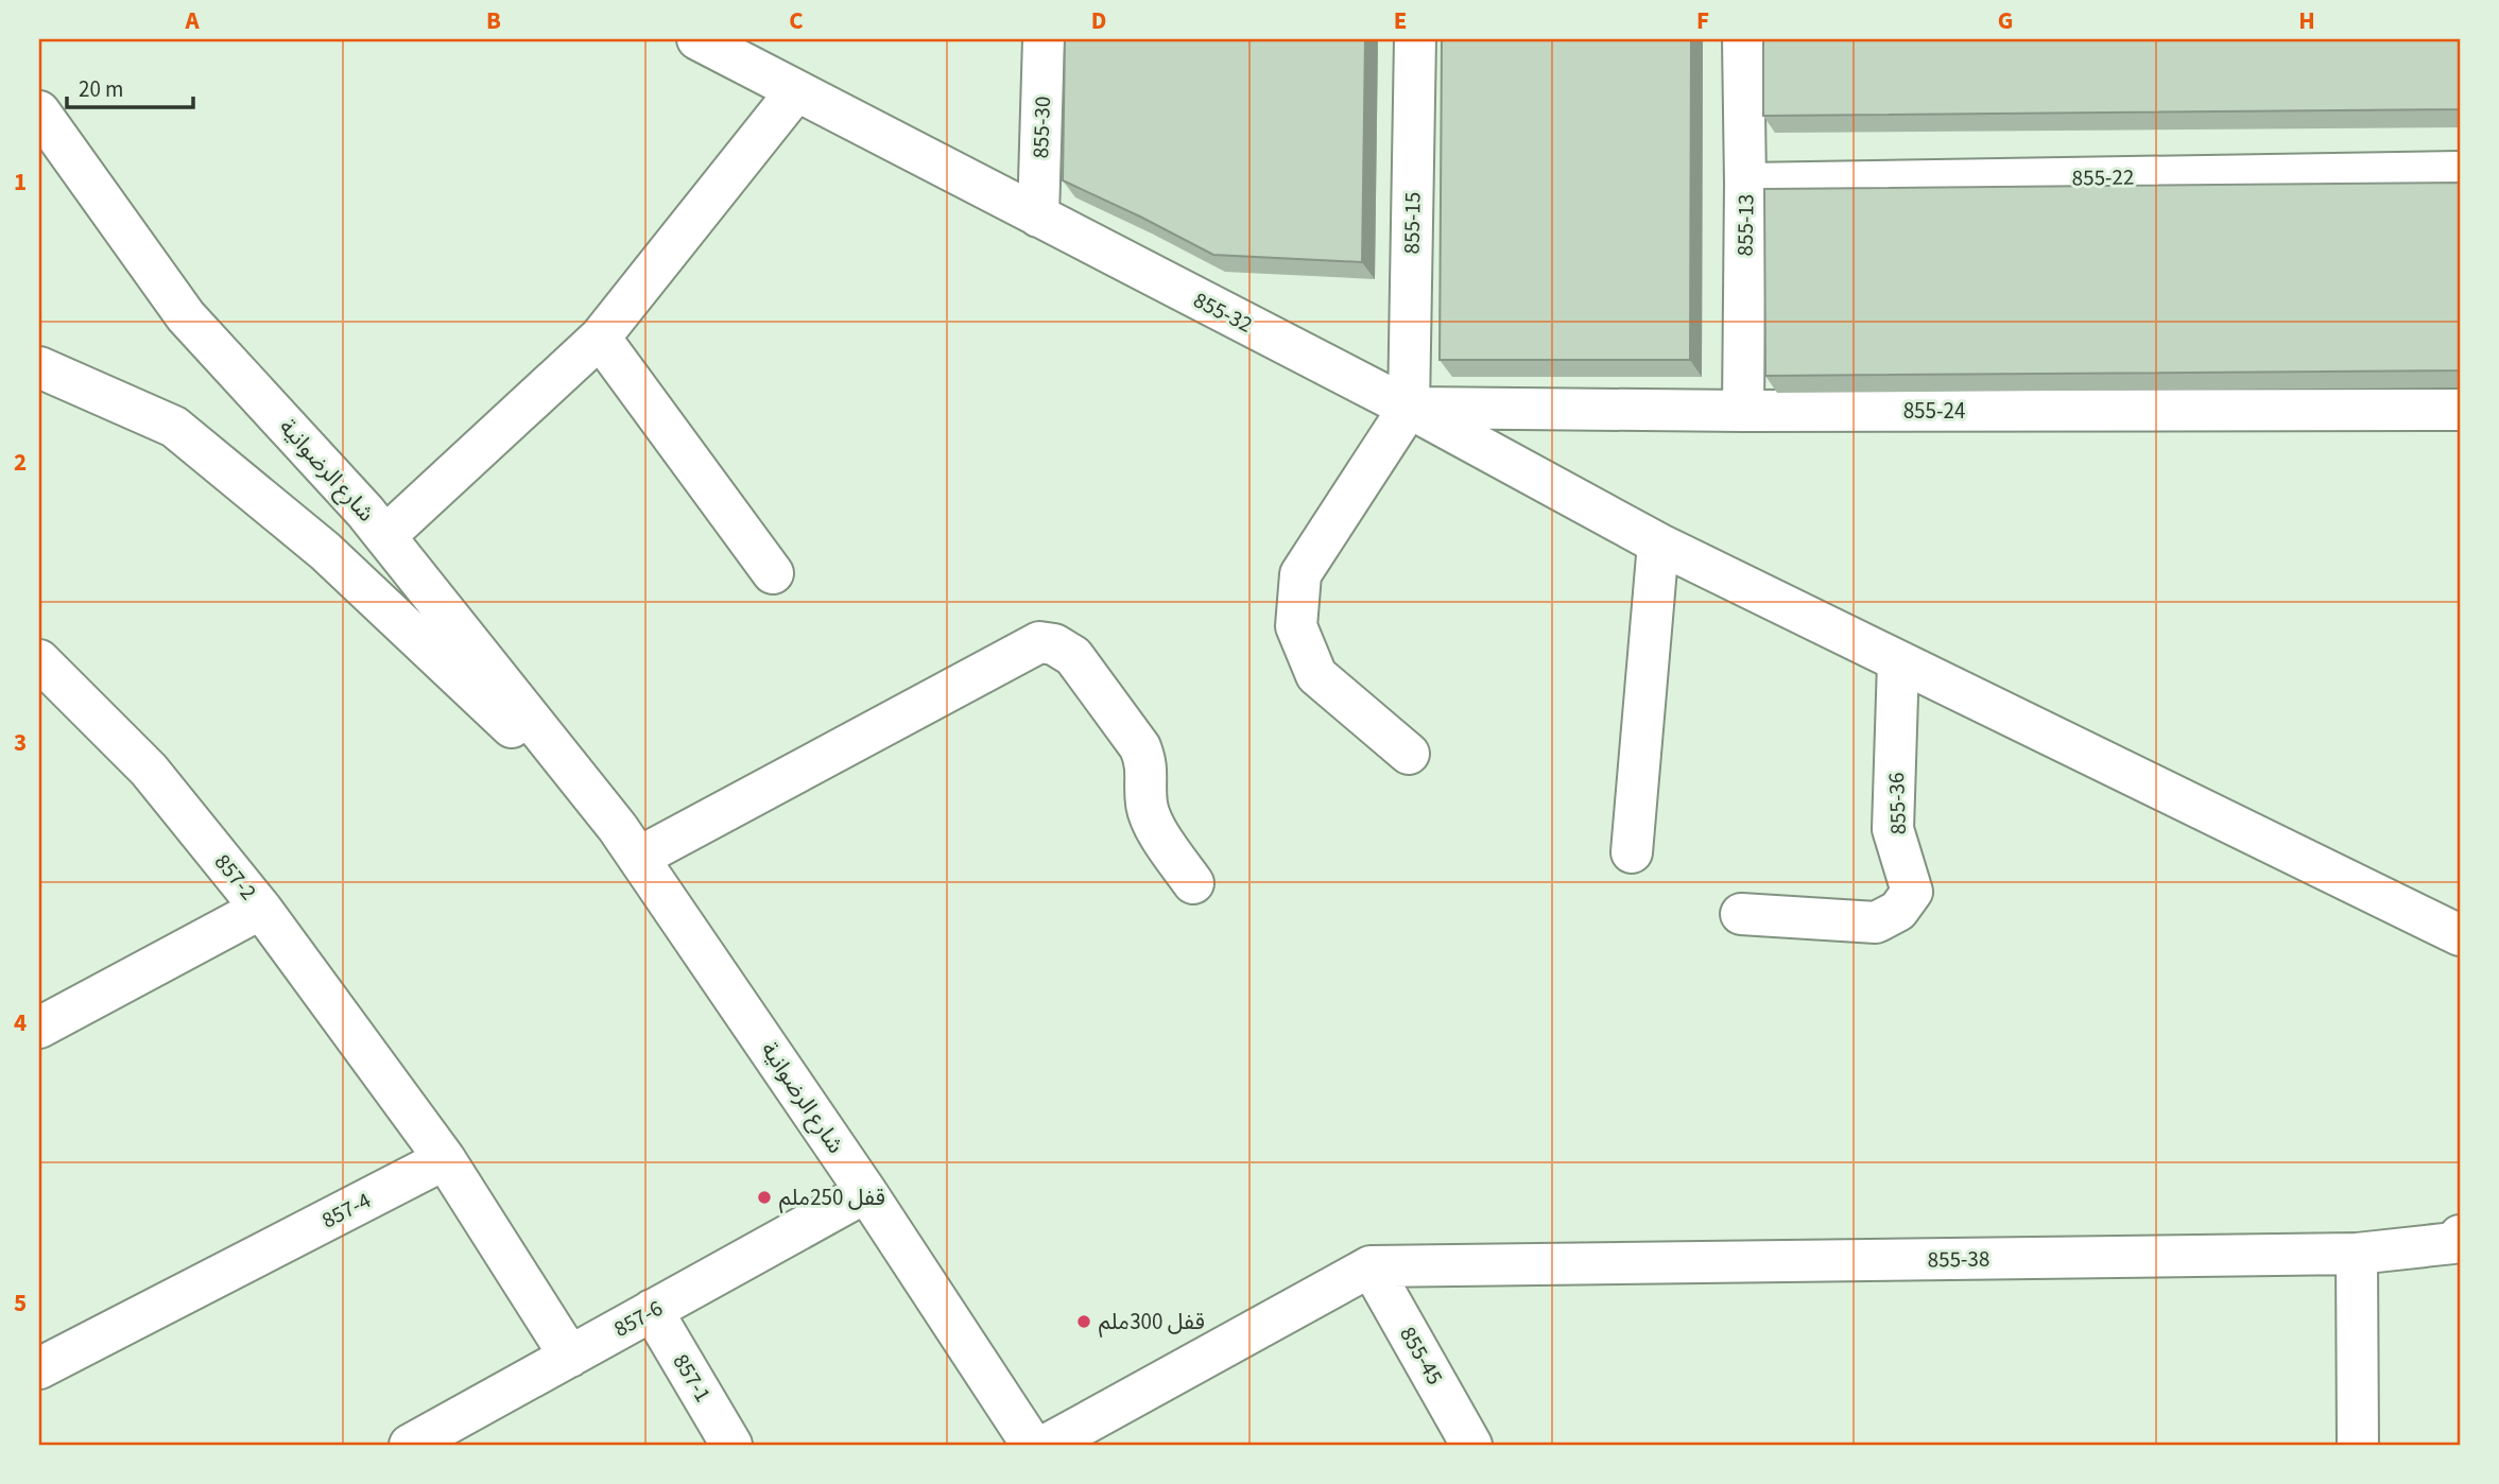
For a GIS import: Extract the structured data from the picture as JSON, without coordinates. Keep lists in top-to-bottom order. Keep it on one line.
{"streets":{"street":["855-30","855-22","855-15","855-13","855-32","855-24","شارع الرضوانية","855-36","857-2","857-4","855-38","857-6","855-45","857-1"]},"crossings":[["855-30","855-32"],["855-22","855-13"],["855-15","855-32"],["855-15","855-24"],["855-13","855-24"],["855-32","855-24"],["855-32","855-36"],["شارع الرضوانية","857-6"],["855-38","855-45"],["857-6","857-1"]],"places":["قفل 250ملم","قفل 300ملم"],"scale_bar":"20 m","grid":{"columns":["A","B","C","D","E","F","G","H"],"rows":["1","2","3","4","5"]}}
